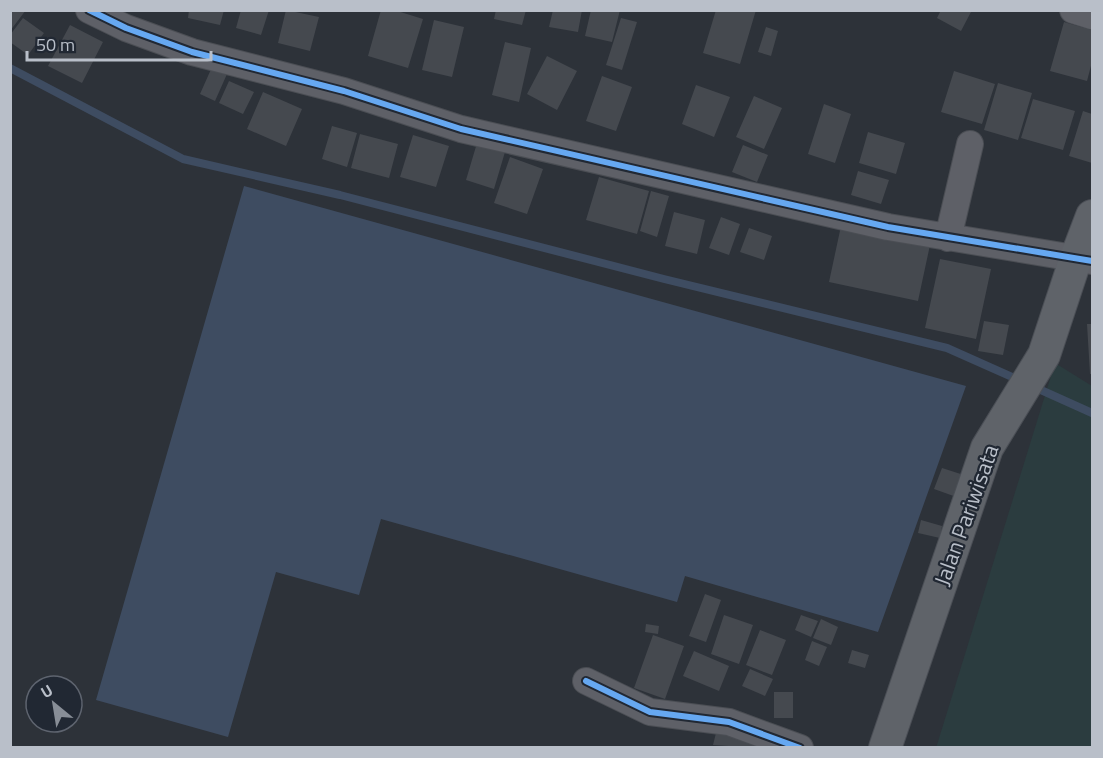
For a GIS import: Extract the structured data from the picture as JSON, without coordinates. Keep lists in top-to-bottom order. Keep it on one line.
{"streets":{"main road":["Jalan Pariwisata"]},"scale_bar":"50 m","north":"top left"}
